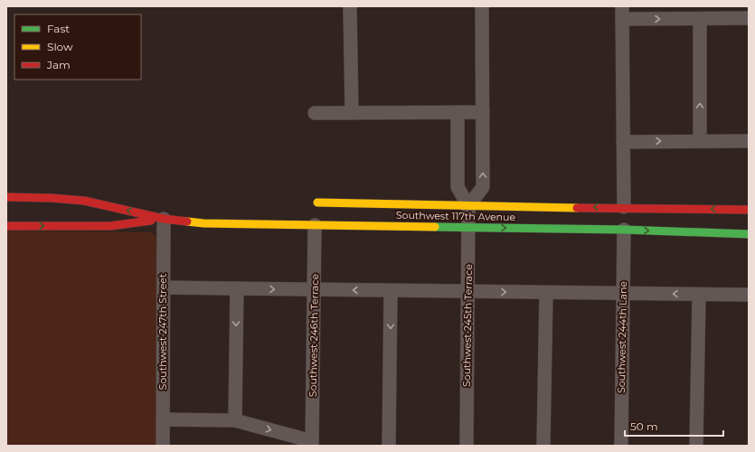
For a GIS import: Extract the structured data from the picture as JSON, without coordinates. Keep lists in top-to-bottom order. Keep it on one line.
{"streets":{"street":["Southwest 117th Avenue","Southwest 245th Terrace","Southwest 247th Street","Southwest 246th Terrace","Southwest 244th Lane"]},"crossings":[["Southwest 117th Avenue","Southwest 245th Terrace"],["Southwest 117th Avenue","Southwest 247th Street"],["Southwest 117th Avenue","Southwest 246th Terrace"],["Southwest 117th Avenue","Southwest 244th Lane"]],"legend":["Fast","Slow","Jam"],"scale_bar":"50 m"}
